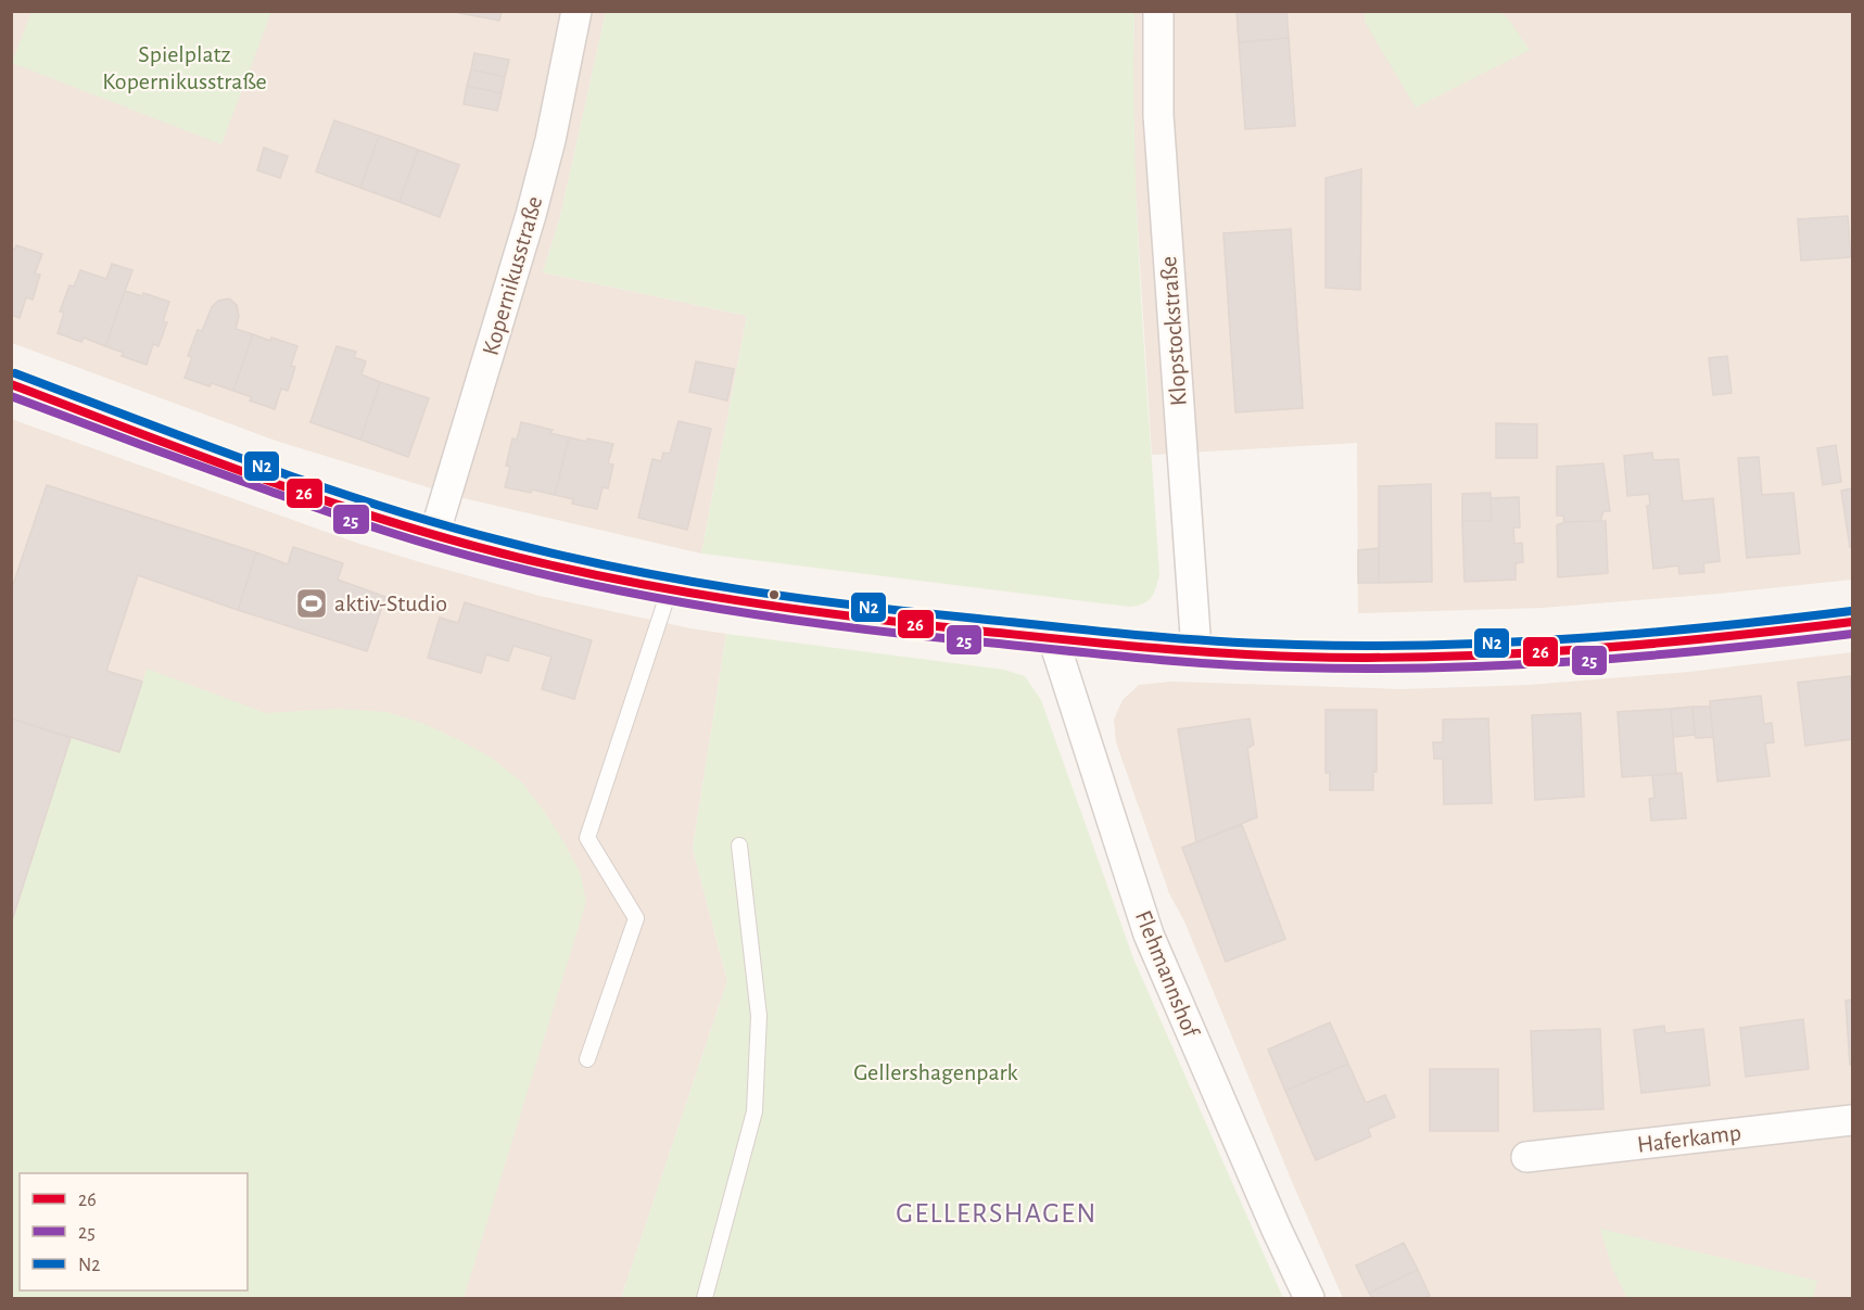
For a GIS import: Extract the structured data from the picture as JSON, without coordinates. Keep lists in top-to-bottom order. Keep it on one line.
{"streets":{"street":["Kopernikusstraße","Klopstockstraße","Flehmannshof","Haferkamp"]},"districts":["GELLERSHAGEN"],"parks":["Spielplatz Kopernikusstraße","Gellershagenpark"],"places":{"sports":["aktiv-Studio"]},"lines":["transit line N2","transit line 26","transit line 25"],"legend":["26","25","N2"]}
